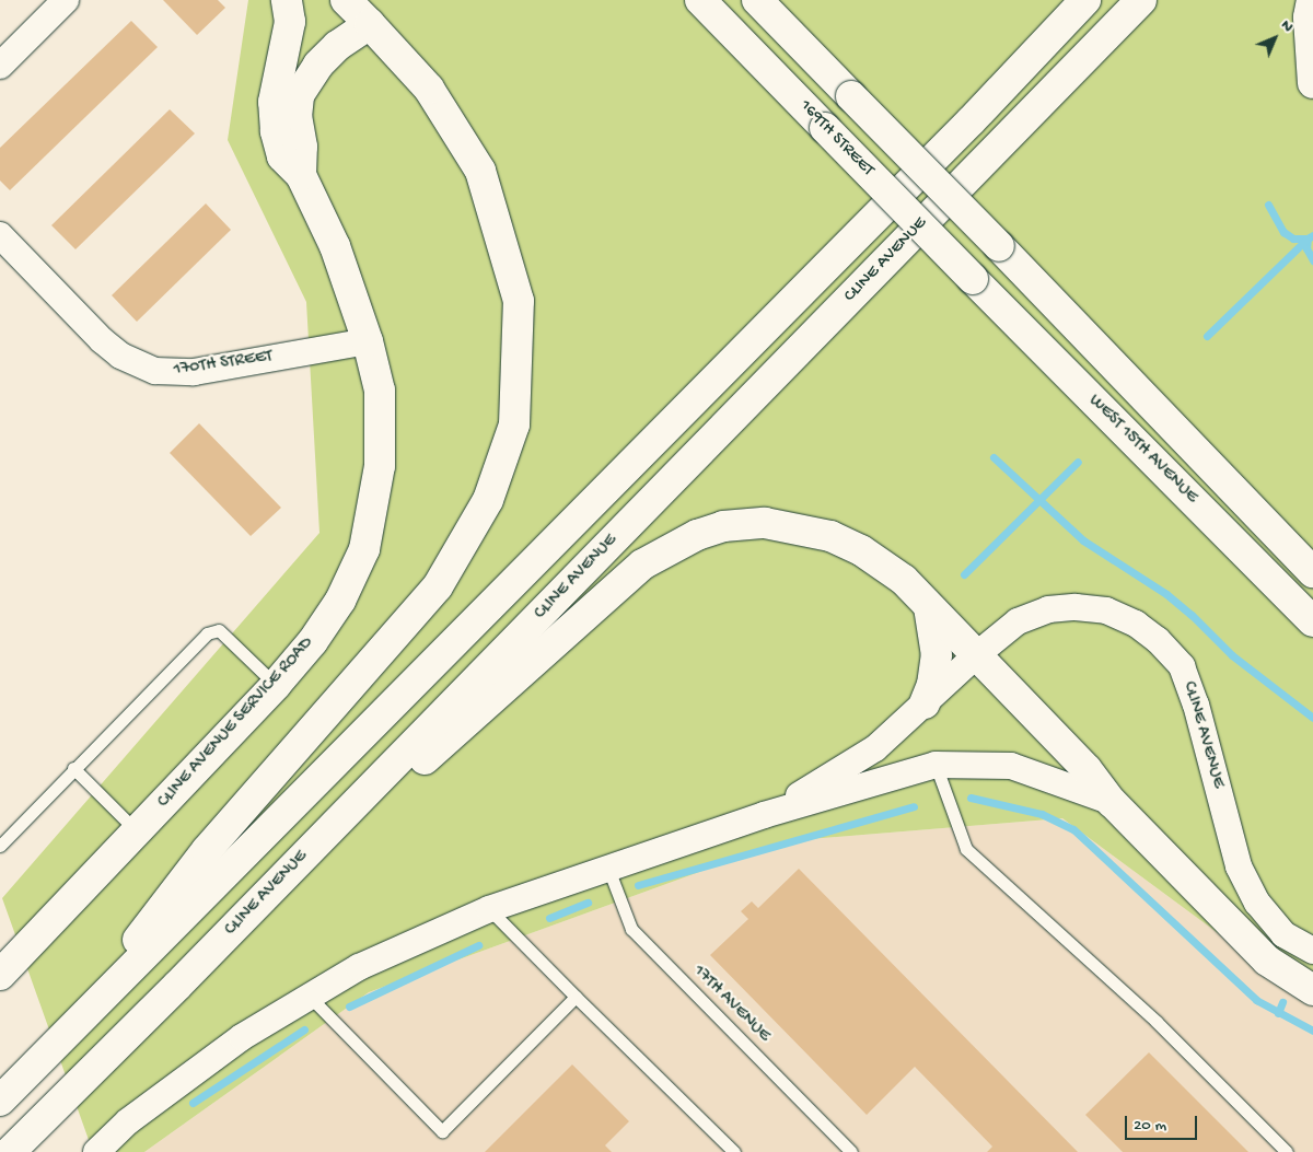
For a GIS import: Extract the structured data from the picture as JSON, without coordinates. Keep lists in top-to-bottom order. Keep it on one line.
{"streets":{"main road":["169TH STREET","CLINE AVENUE","WEST 15TH AVENUE","CLINE AVENUE SERVICE ROAD"],"street":["170TH STREET"],"lane":["17TH AVENUE"]},"crossings":[["169TH STREET","WEST 15TH AVENUE"],["CLINE AVENUE","17TH AVENUE"],["170TH STREET","CLINE AVENUE SERVICE ROAD"]],"scale_bar":"20 m","north":"top right"}
